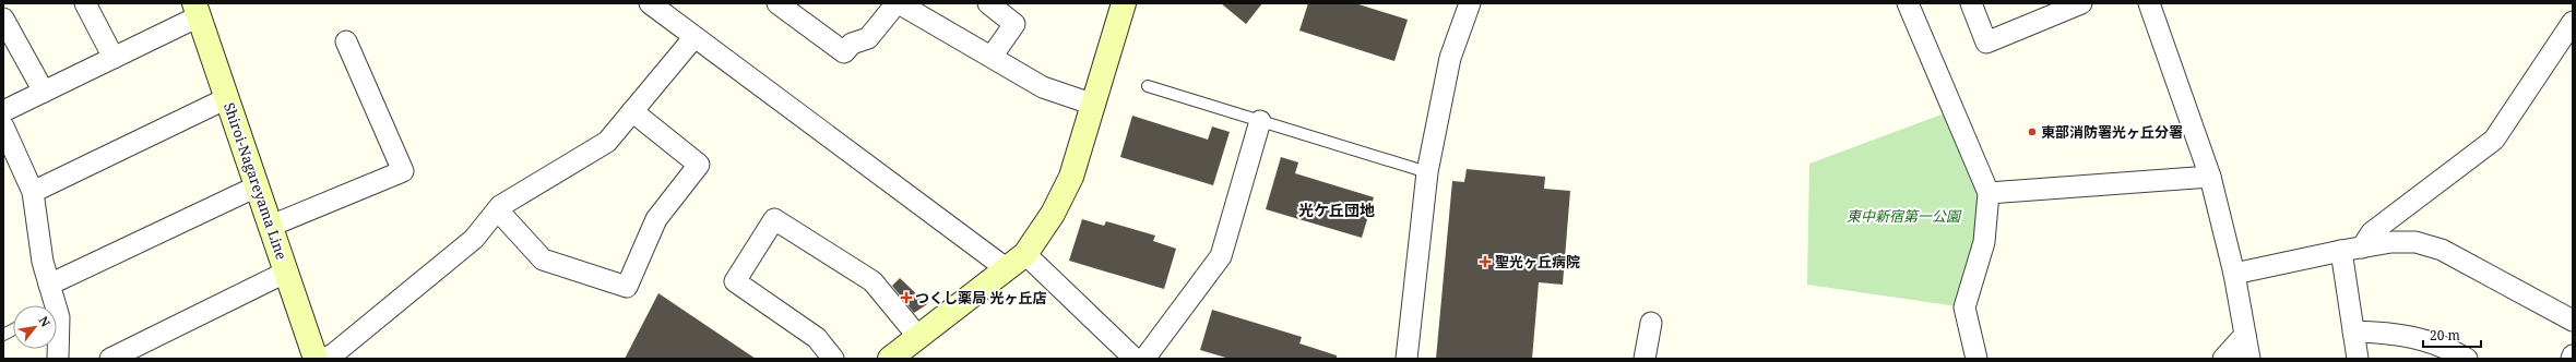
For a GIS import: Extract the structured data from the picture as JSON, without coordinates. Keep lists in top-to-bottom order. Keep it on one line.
{"streets":{"street":["Shiroi-Nagareyama Line"]},"districts":["光ケ丘団地"],"parks":["東中新宿第一公園"],"places":{"other":["東部消防署光ヶ丘分署"],"health":["聖光ヶ丘病院","つくし薬局 光ヶ丘店"]},"scale_bar":"20 m","north":"top right"}
